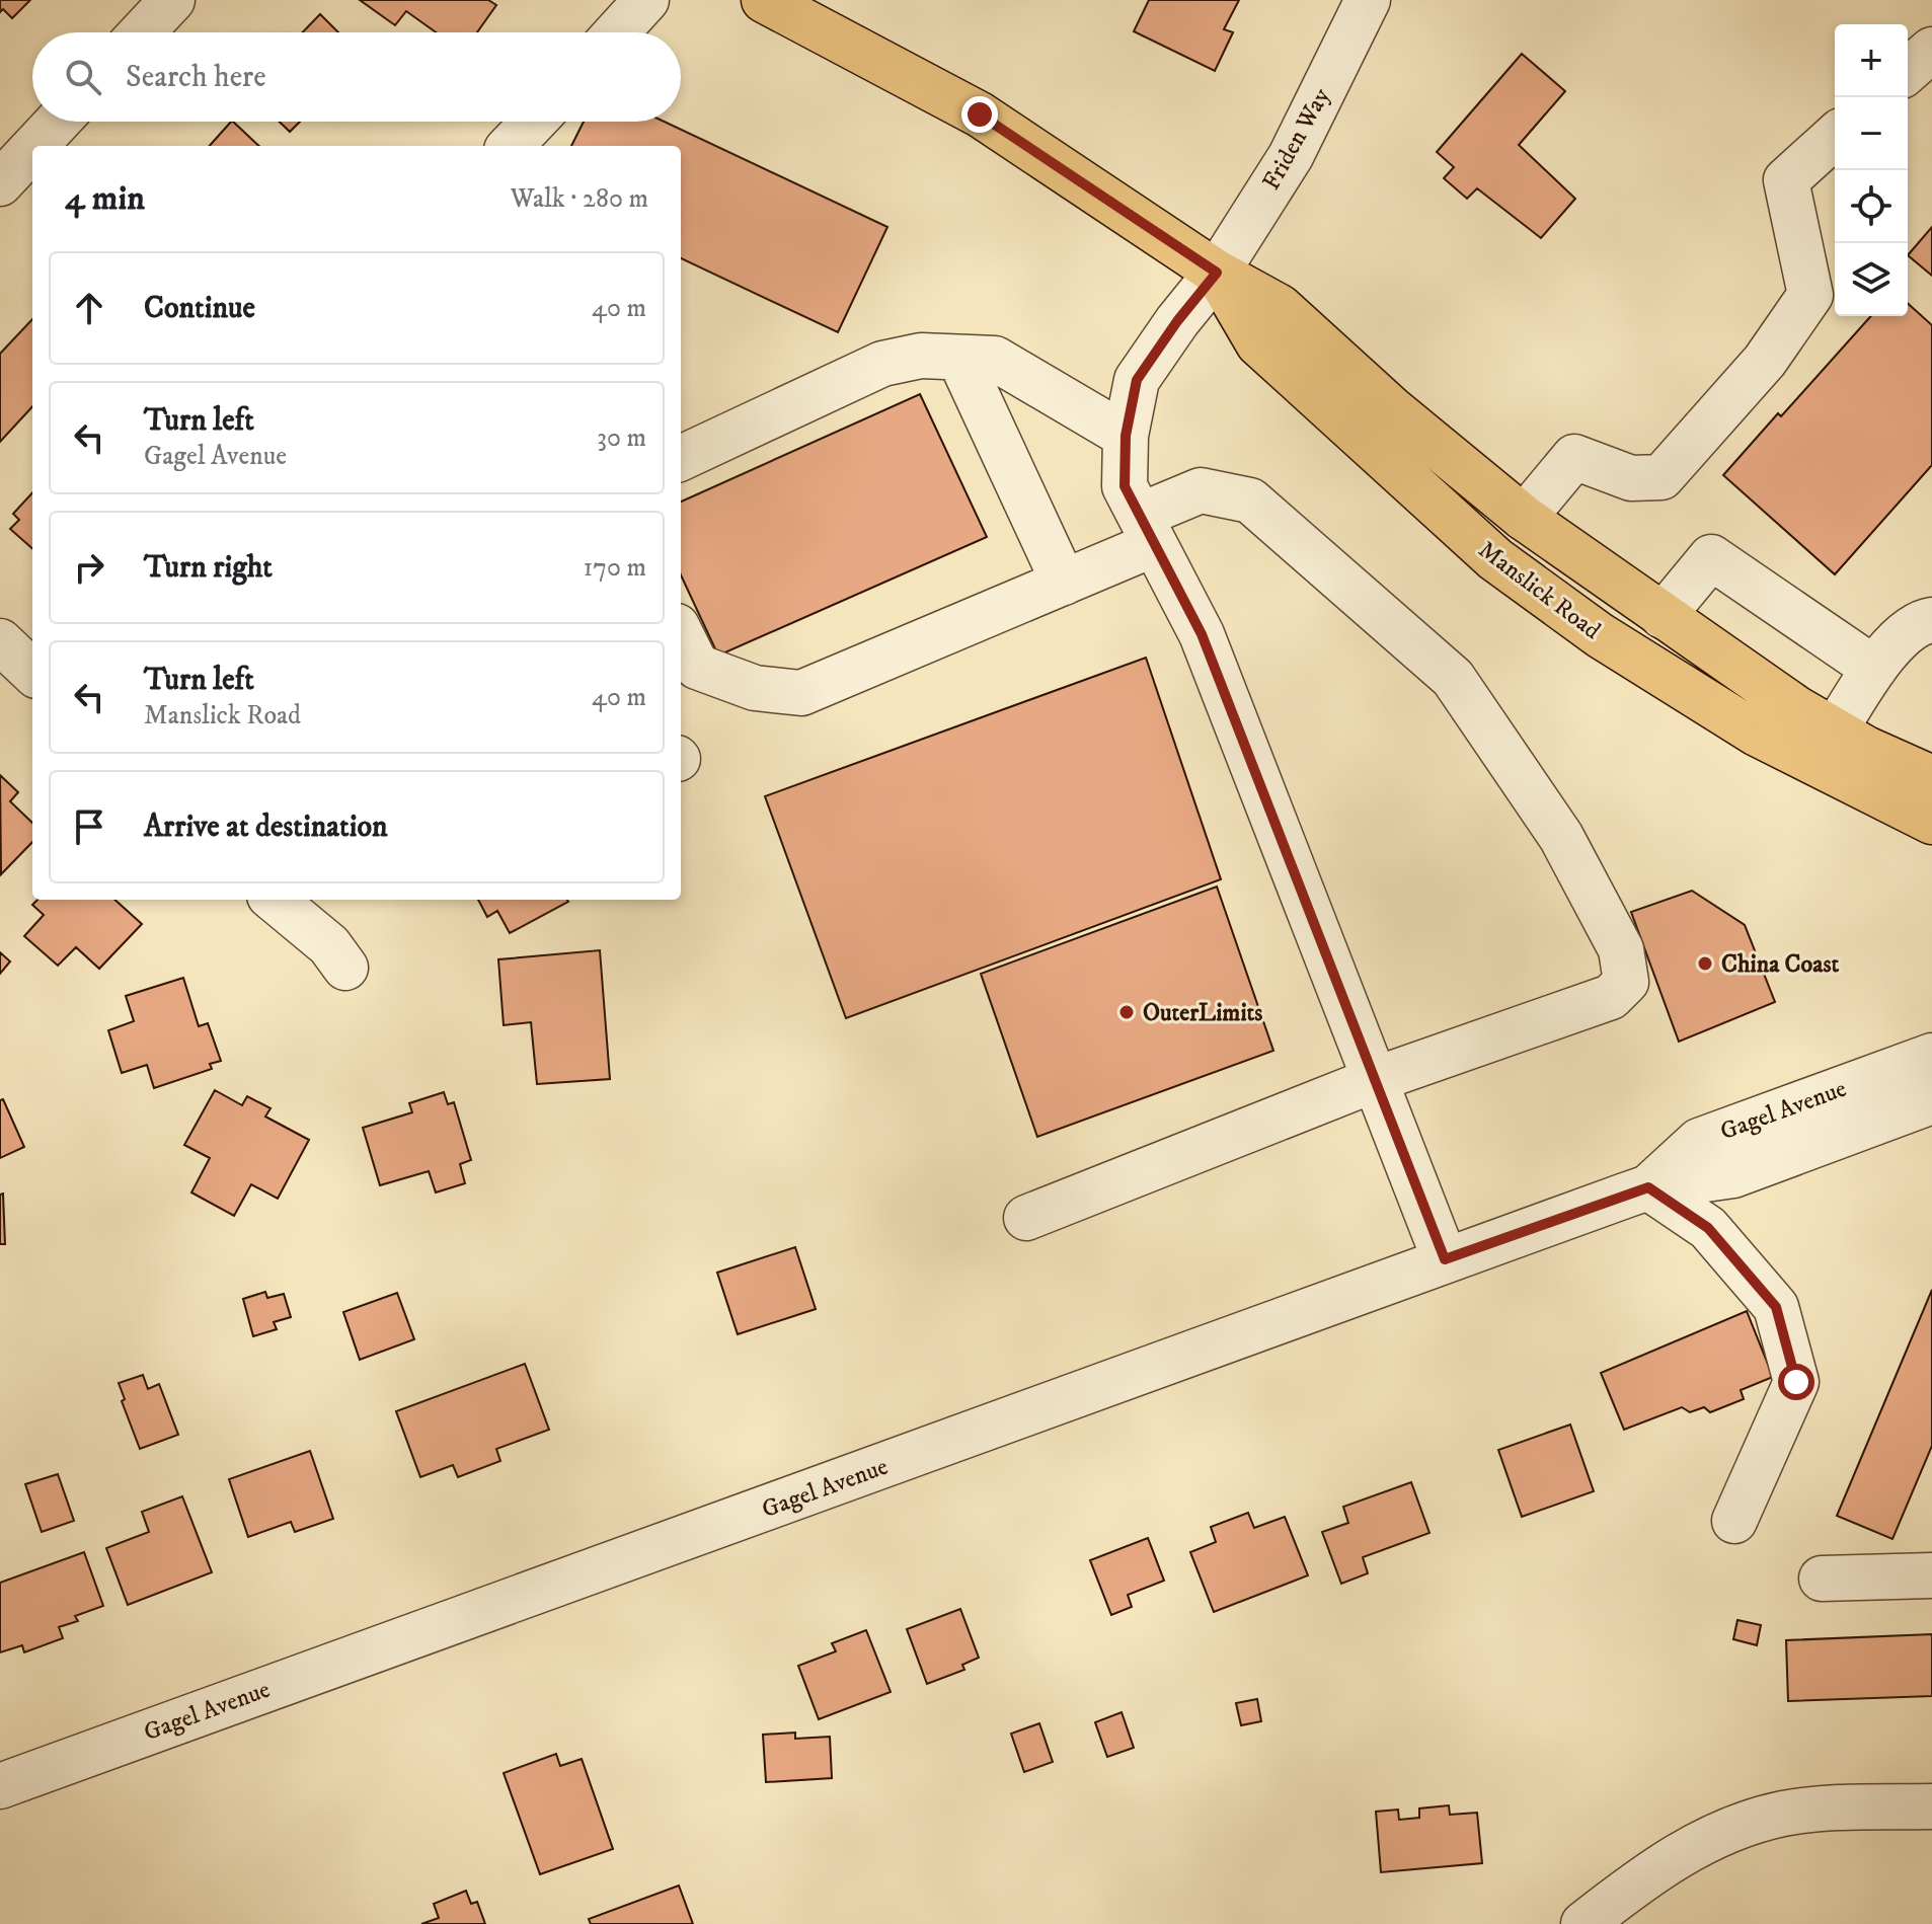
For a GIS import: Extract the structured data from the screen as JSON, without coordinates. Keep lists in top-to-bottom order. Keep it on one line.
{"streets":{"main road":["Manslick Road"],"street":["Friden Way","Gagel Avenue"]},"crossings":[["Friden Way","Manslick Road"],["Friden Way","Gagel Avenue"]],"places":["China Coast","OuterLimits"],"page":{"map_buttons":["+","−"],"search":"Search here","heading":["4 min","Walk · 280 m"],"list":[["Continue","40 m"],["Turn left","Gagel Avenue","30 m"],["Turn right","170 m"],["Turn left","Manslick Road","40 m"],"Arrive at destination"]}}
